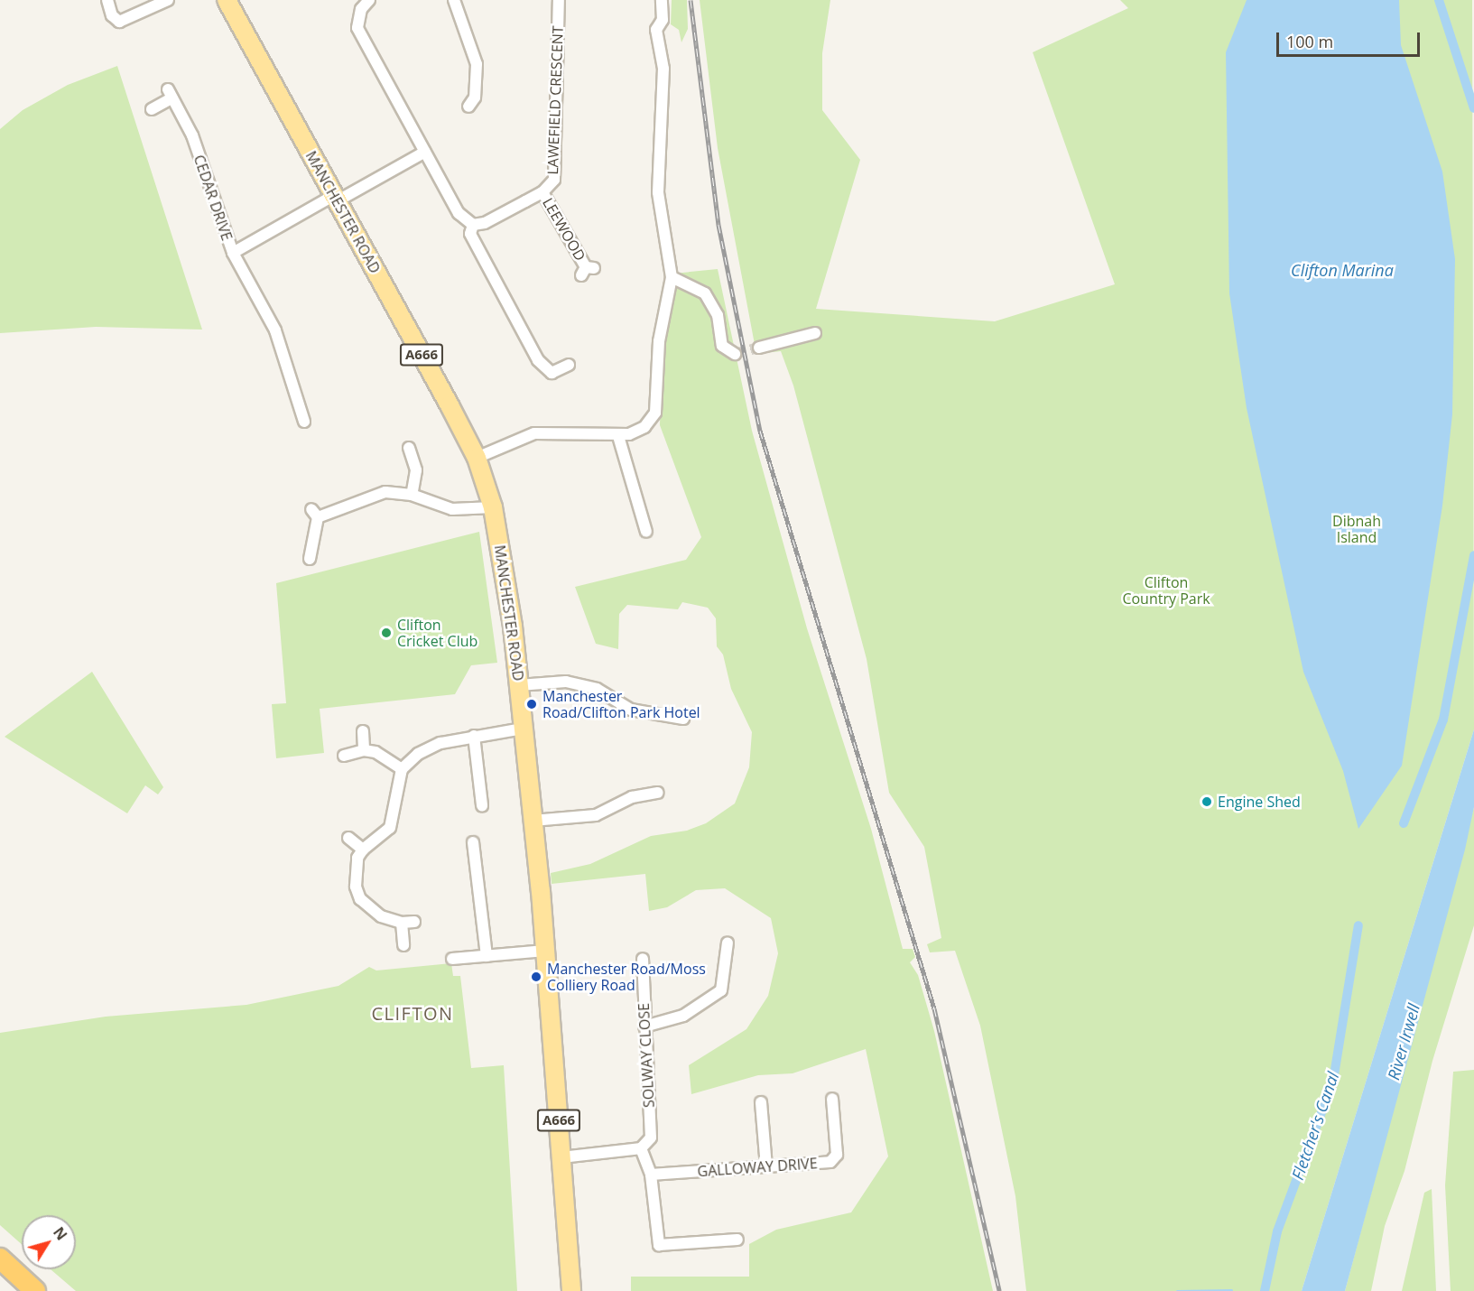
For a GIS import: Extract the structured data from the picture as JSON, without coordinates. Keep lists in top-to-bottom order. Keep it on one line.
{"streets":{"main road":["MANCHESTER ROAD","A666"],"street":["LAWEFIELD CRESCENT","CEDAR DRIVE","LEEWOOD","SOLWAY CLOSE","GALLOWAY DRIVE"]},"crossings":[["LAWEFIELD CRESCENT","LEEWOOD"],["CEDAR DRIVE","MANCHESTER ROAD"]],"districts":["CLIFTON"],"water":["Clifton Marina","River Irwell","Fletcher's Canal"],"parks":["Dibnah Island","Clifton Country Park"],"places":["Clifton Cricket Club","Manchester Road/Clifton Park Hotel","Engine Shed","Manchester Road/Moss Colliery Road"],"scale_bar":"100 m","north":"top right"}
